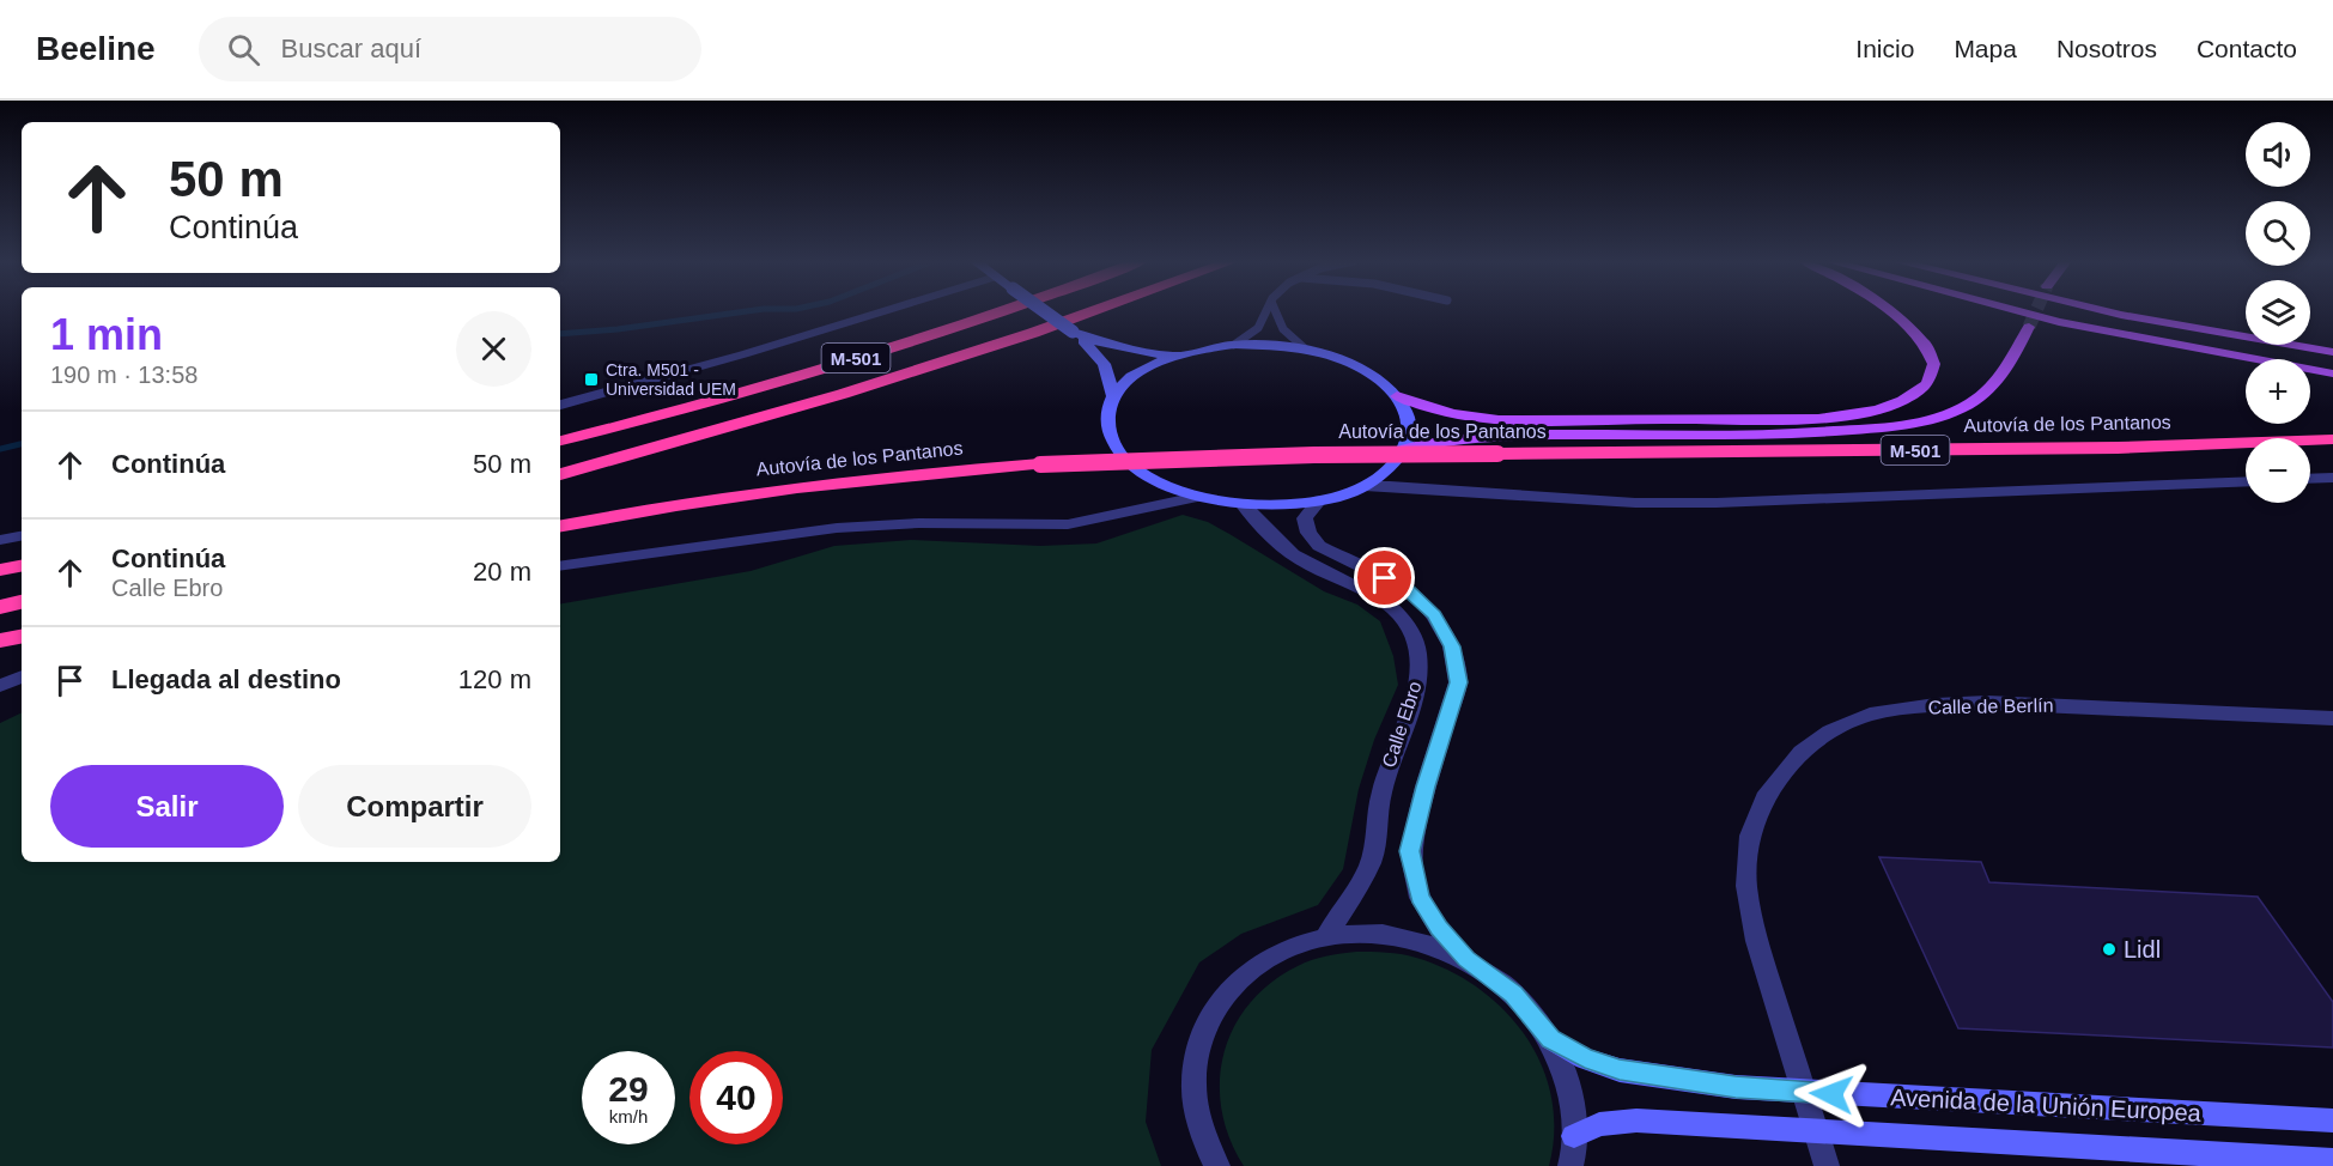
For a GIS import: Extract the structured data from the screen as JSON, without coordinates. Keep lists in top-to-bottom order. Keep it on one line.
{"streets":{"highway":["M-501","Autovía de los Pantanos"],"street":["Calle de Berlín","Calle Ebro","Avenida de la Unión Europea"]},"crossings":[["Calle de Berlín","Avenida de la Unión Europea"]],"places":{"transit":["Ctra. M501 - Universidad UEM"],"other":["Lidl"]},"page":{"header":"Beeline","search":"Buscar aquí","nav":["Inicio","Mapa","Nosotros","Contacto"],"map_buttons":["+","−"],"turn":["50 m","Continúa"],"heading":["1 min","190 m · 13:58"],"list":[{"name":"Continúa","value":"50 m"},{"name":"Continúa","note":"Calle Ebro","value":"20 m"},{"name":"Llegada al destino","value":"120 m"}],"buttons":["Salir","Compartir"],"speed":"29 km/h","limit":"40"}}
